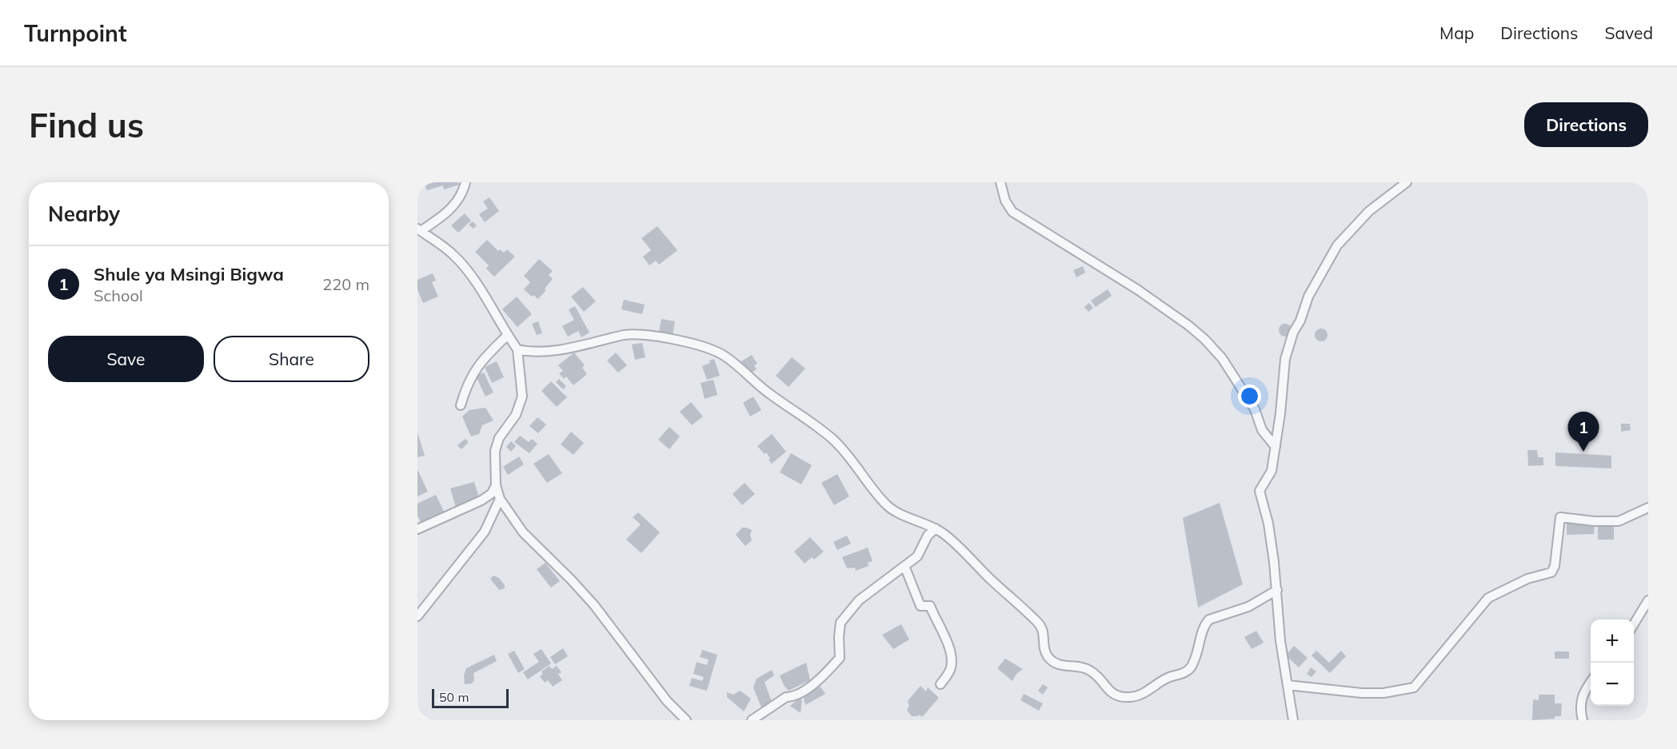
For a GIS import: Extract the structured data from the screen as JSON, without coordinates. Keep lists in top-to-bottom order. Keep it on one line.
{"scale_bar":"50 m","page":{"header":"Turnpoint","nav":["Map","Directions","Saved"],"buttons":["Directions",["Save","Share"]],"title":"Find us","heading":"Nearby","list":[{"mark":"1","name":"Shule ya Msingi Bigwa","note":"School","value":"220 m"}],"pins":"1","map_buttons":["+","−"],"scale":"50 m"}}
